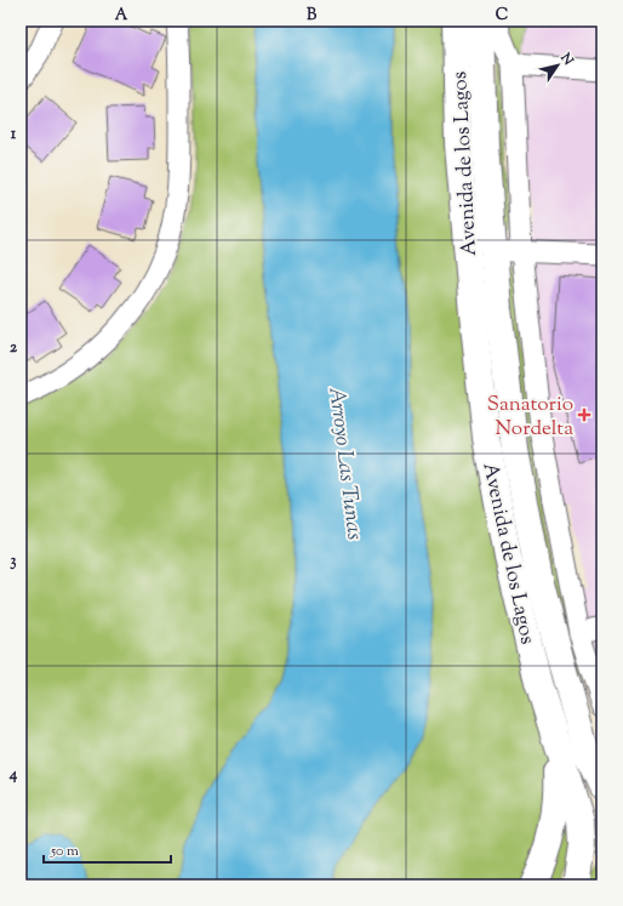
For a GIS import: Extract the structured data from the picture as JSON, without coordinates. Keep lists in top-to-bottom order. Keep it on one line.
{"streets":{"street":["Avenida de los Lagos"]},"water":["Arroyo Las Tunas"],"places":{"health":["Sanatorio Nordelta"]},"scale_bar":"50 m","north":"top right","grid":{"columns":["A","B","C"],"rows":["1","2","3","4"]}}
